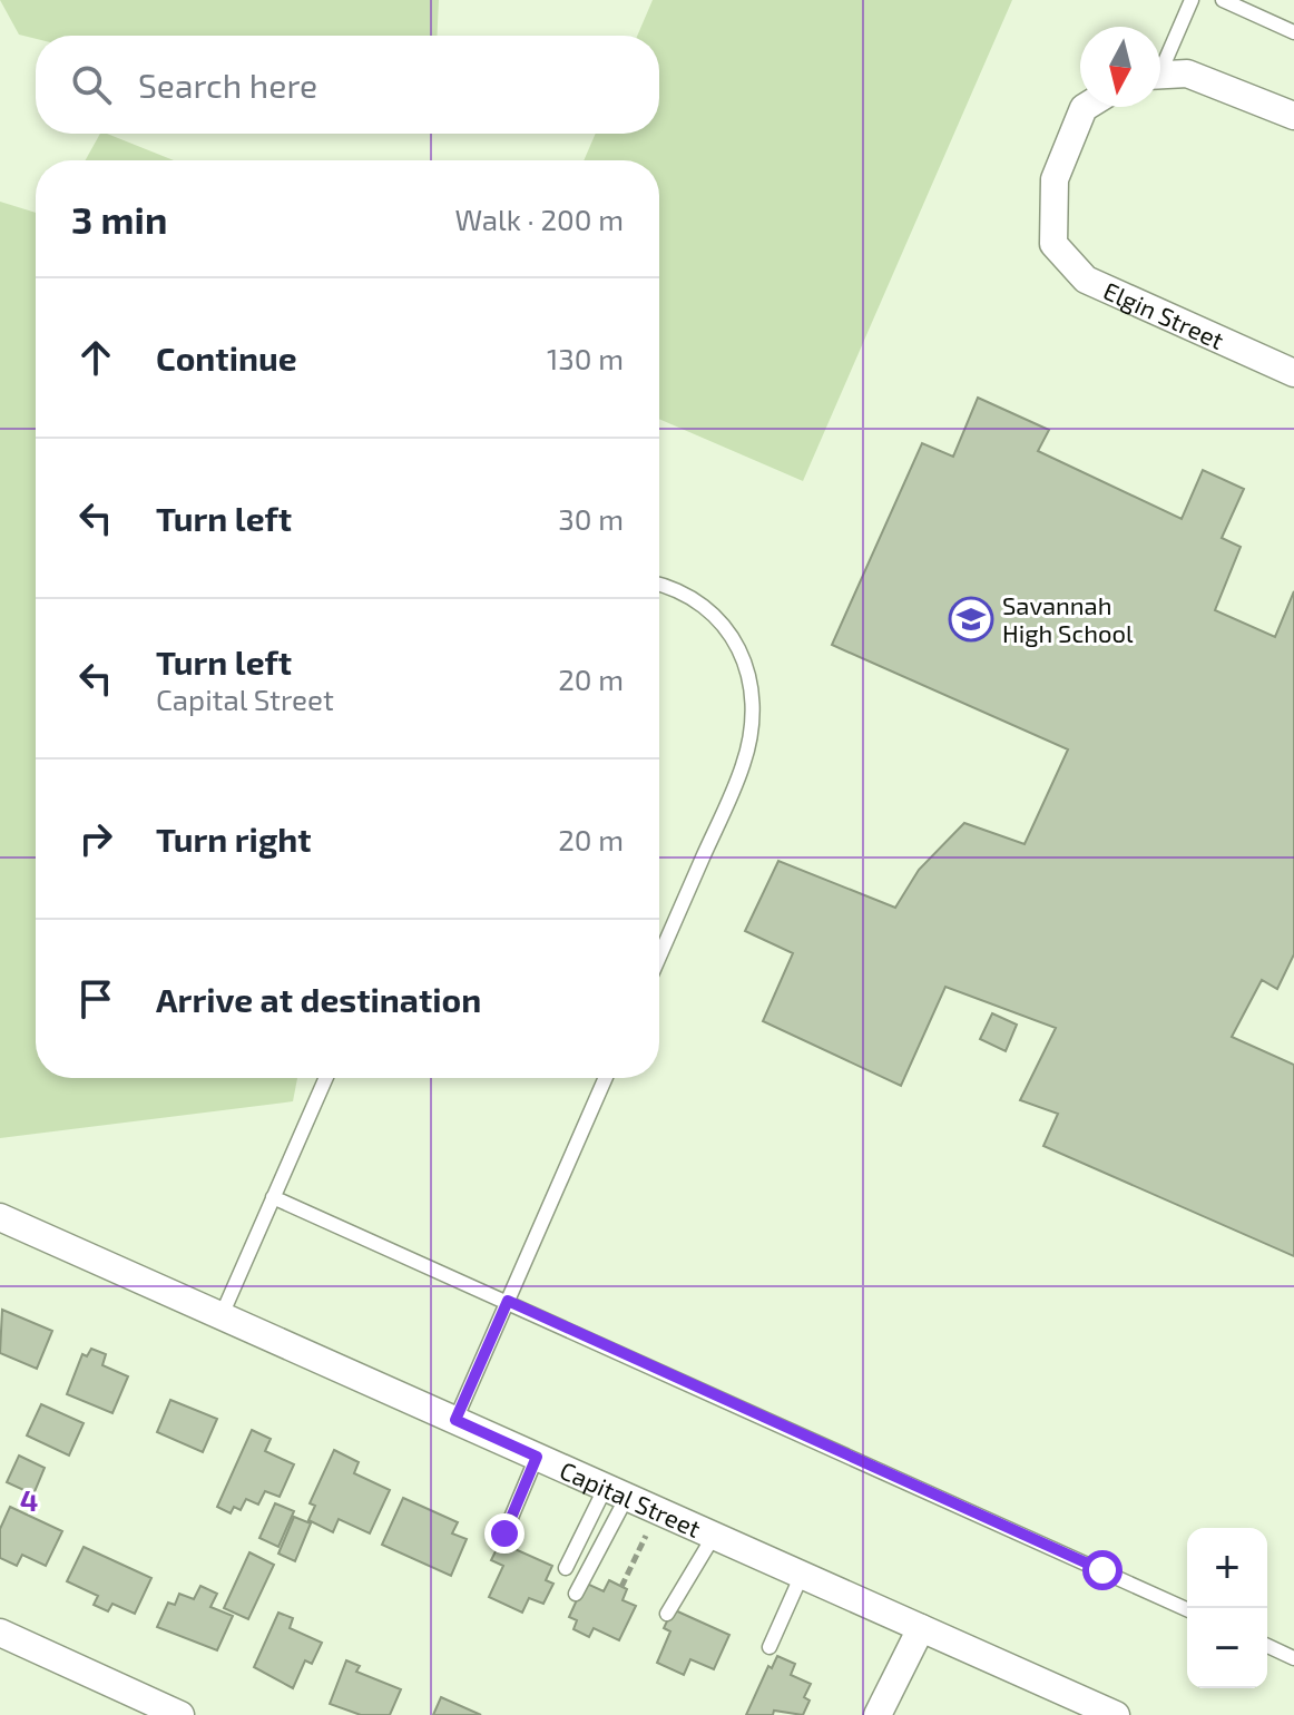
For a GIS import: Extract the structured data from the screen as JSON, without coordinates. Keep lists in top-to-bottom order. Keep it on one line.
{"streets":{"street":["Elgin Street","Capital Street"]},"places":{"school or university":["Savannah High School"]},"north":"bottom","page":{"search":"Search here","heading":["3 min","Walk · 200 m"],"list":[["Continue","130 m"],["Turn left","30 m"],["Turn left","Capital Street","20 m"],["Turn right","20 m"],"Arrive at destination"],"map_buttons":["+","−"]},"grid":{"rows":["4"]}}
